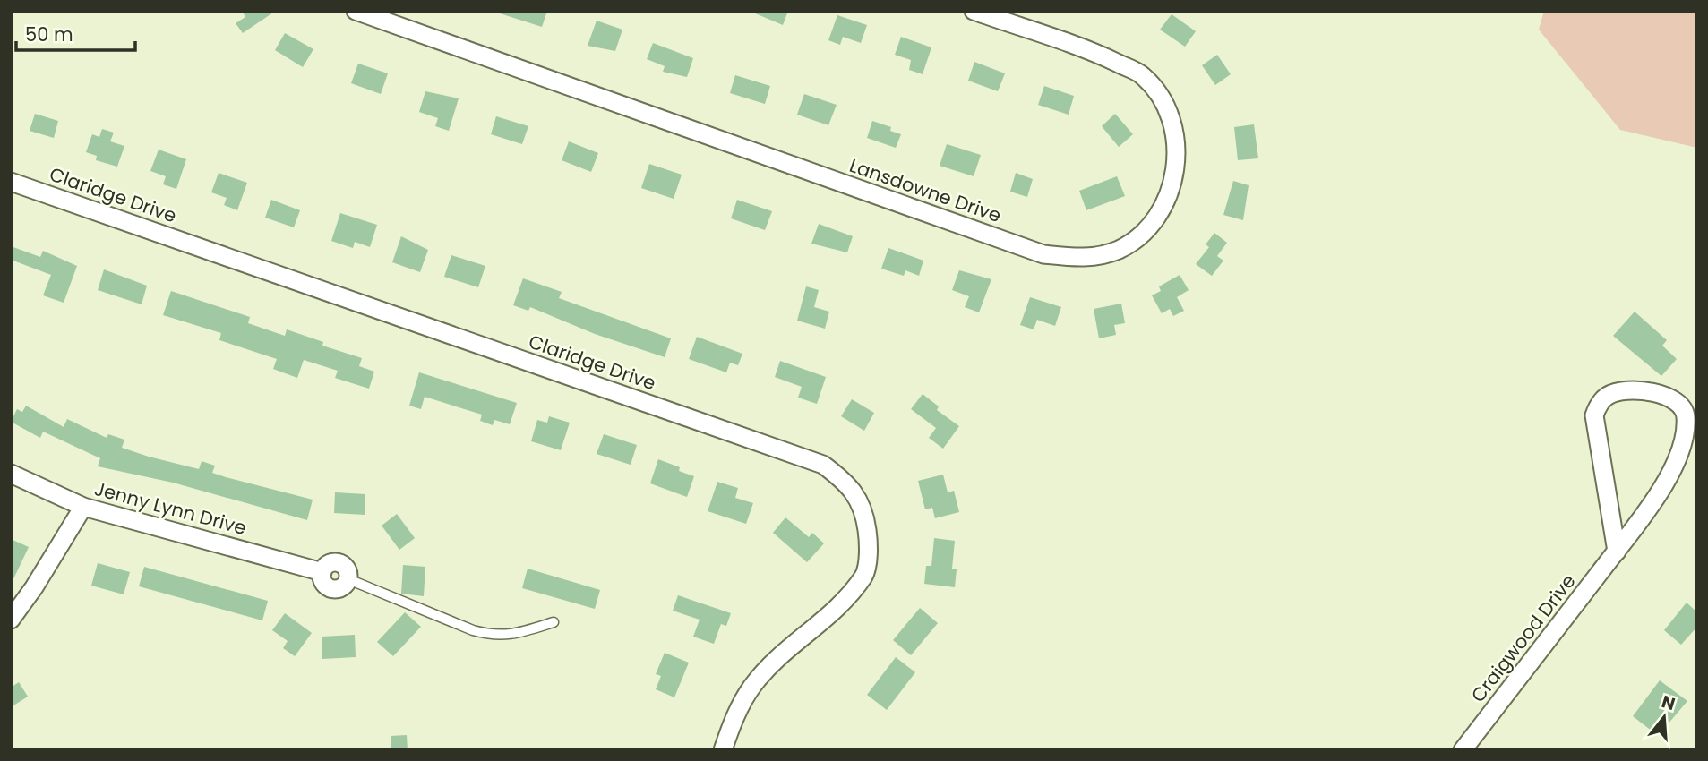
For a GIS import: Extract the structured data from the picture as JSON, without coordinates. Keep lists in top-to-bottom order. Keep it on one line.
{"streets":{"street":["Lansdowne Drive","Claridge Drive","Jenny Lynn Drive","Craigwood Drive"]},"scale_bar":"50 m","north":"top"}
